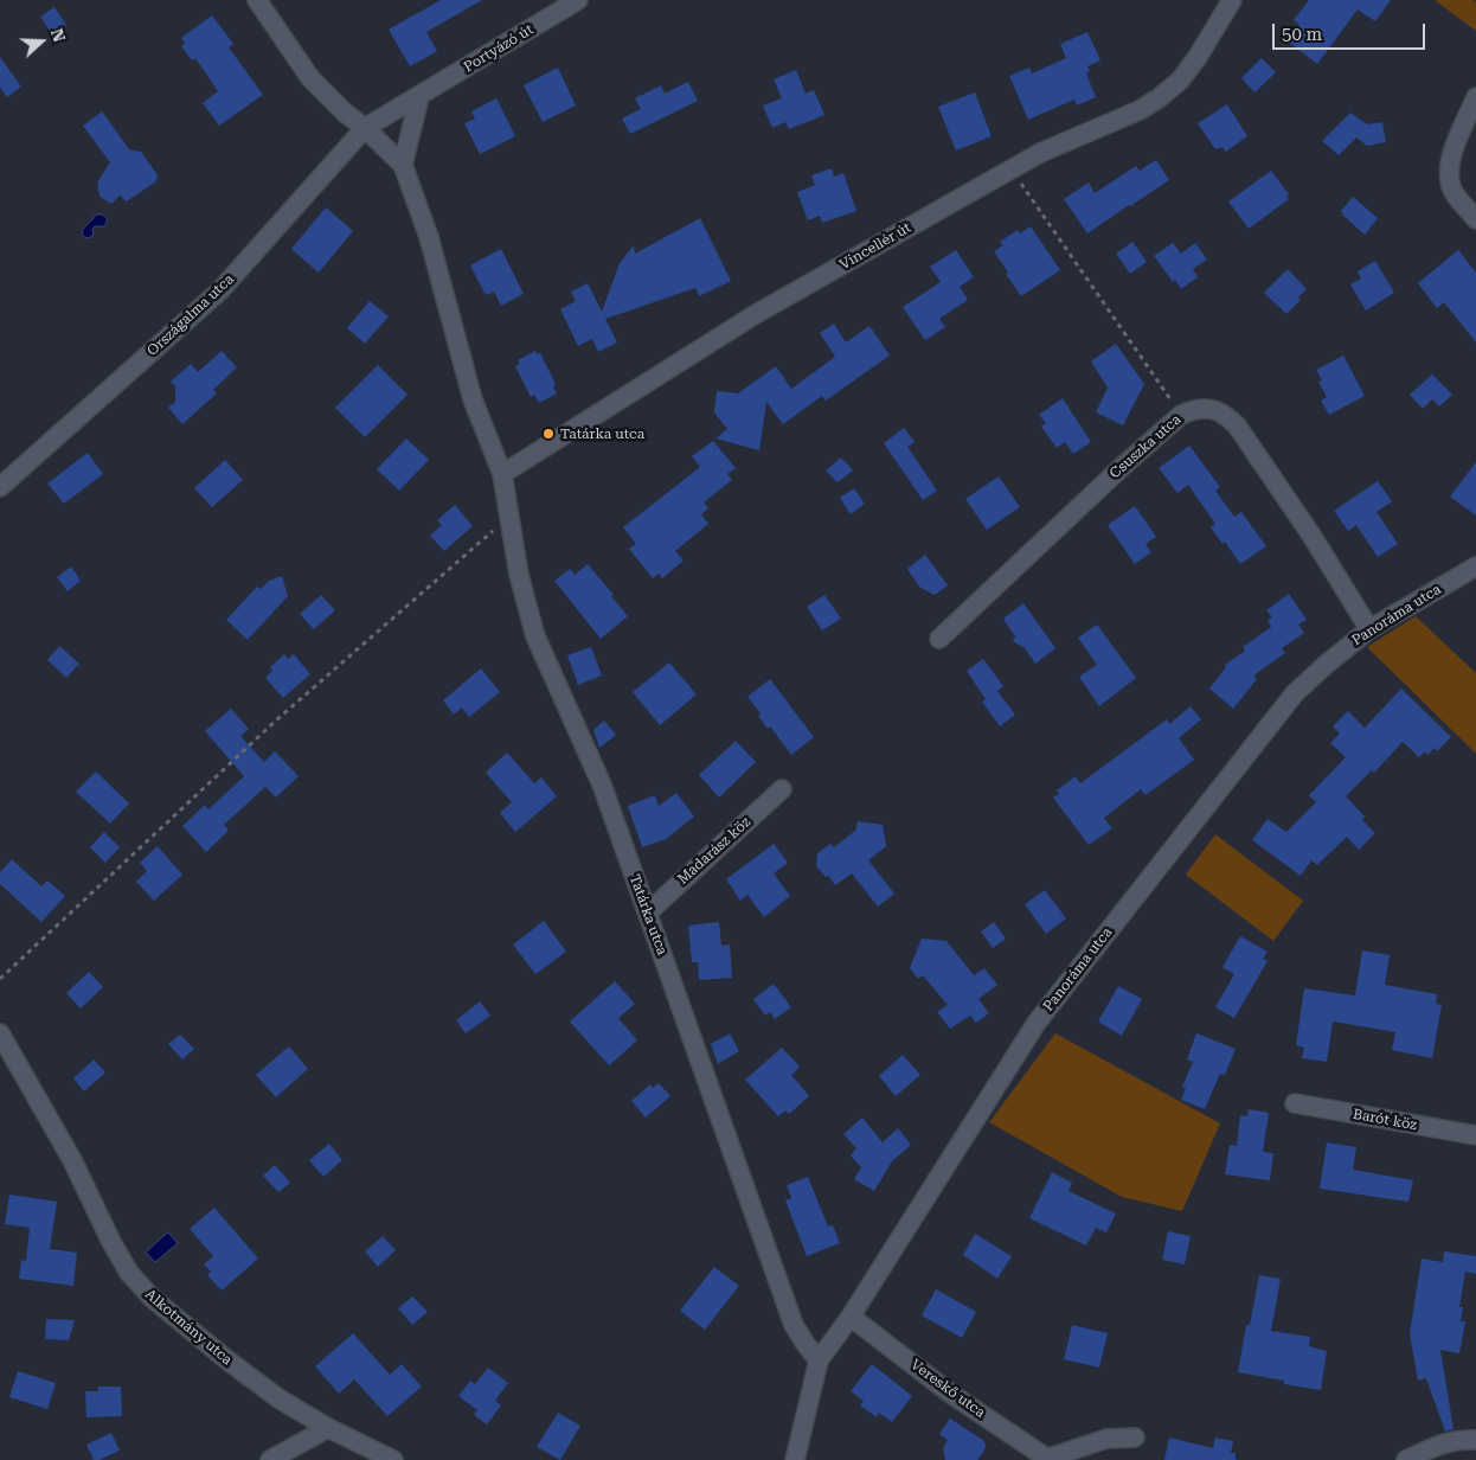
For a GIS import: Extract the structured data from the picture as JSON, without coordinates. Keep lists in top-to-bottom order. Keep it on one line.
{"streets":{"street":["Portyázó út","Vincellér út","Országalma utca","Csuszka utca","Panoráma utca","Madarász köz","Tatárka utca","Barót köz","Alkotmány utca","Vereskő utca"]},"crossings":[["Portyázó út","Országalma utca"],["Portyázó út","Tatárka utca"],["Vincellér út","Tatárka utca"],["Országalma utca","Tatárka utca"],["Csuszka utca","Panoráma utca"],["Panoráma utca","Tatárka utca"],["Panoráma utca","Vereskő utca"],["Madarász köz","Tatárka utca"]],"places":["Tatárka utca"],"scale_bar":"50 m","north":"right"}
